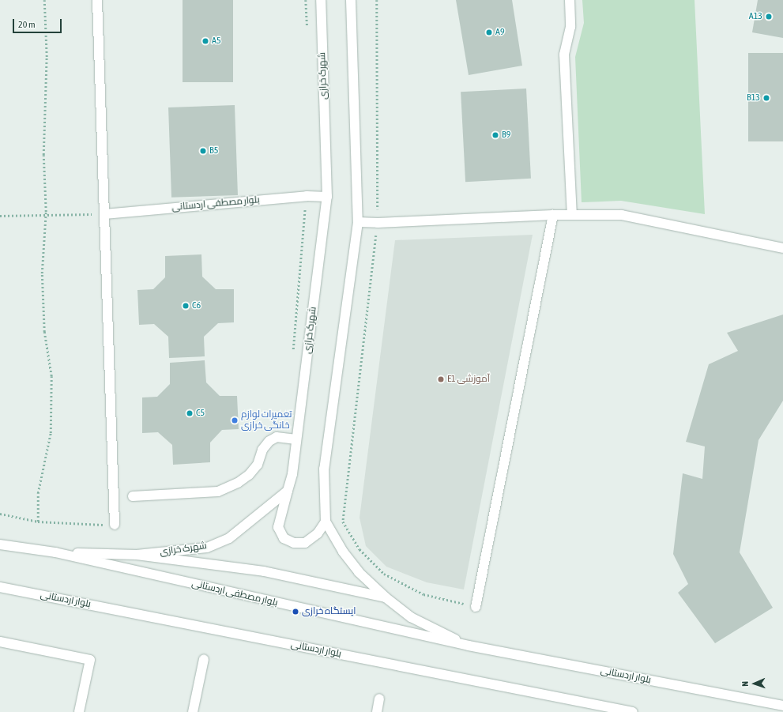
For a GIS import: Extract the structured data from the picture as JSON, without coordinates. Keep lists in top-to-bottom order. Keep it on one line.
{"streets":{"street":["شهرک خرازی","بلوار مصطفی اردستانی","بلوار اردستانی"]},"crossings":[["شهرک خرازی","بلوار مصطفی اردستانی"],["بلوار مصطفی اردستانی","بلوار اردستانی"]],"places":["A13","A9","A5","B13","B9","B5","C6","E1 آموزشی","C5","تعمیرات لوازم خانگی خرازی","ایستگاه خرازی"],"scale_bar":"20 m","north":"left"}
